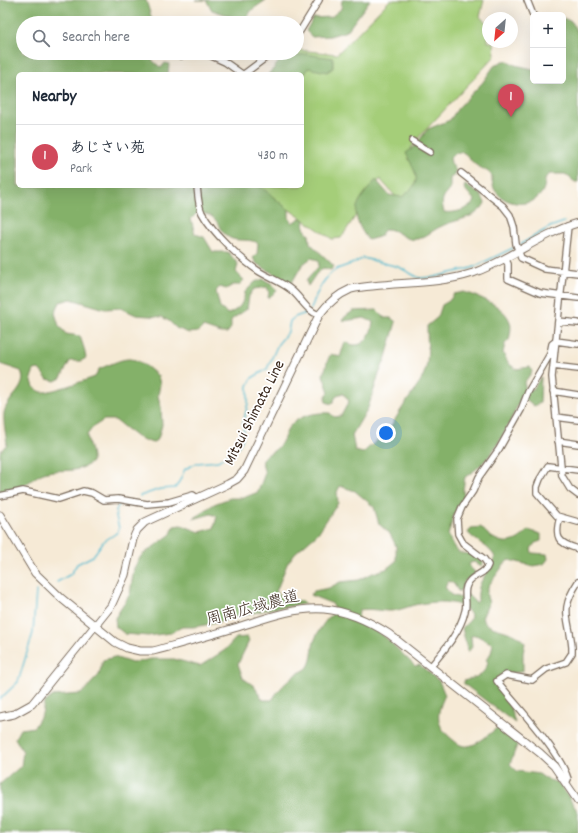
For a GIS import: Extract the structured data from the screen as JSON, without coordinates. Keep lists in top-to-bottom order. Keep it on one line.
{"streets":{"main road":["Mitsui Shimata Line","周南広域農道"]},"crossings":[["Mitsui Shimata Line","周南広域農道"]],"north":"bottom left","page":{"map_buttons":["+","−"],"search":"Search here","heading":"Nearby","pins":"1","list":[{"mark":"1","name":"あじさい苑","note":"Park","value":"430 m"}]}}
